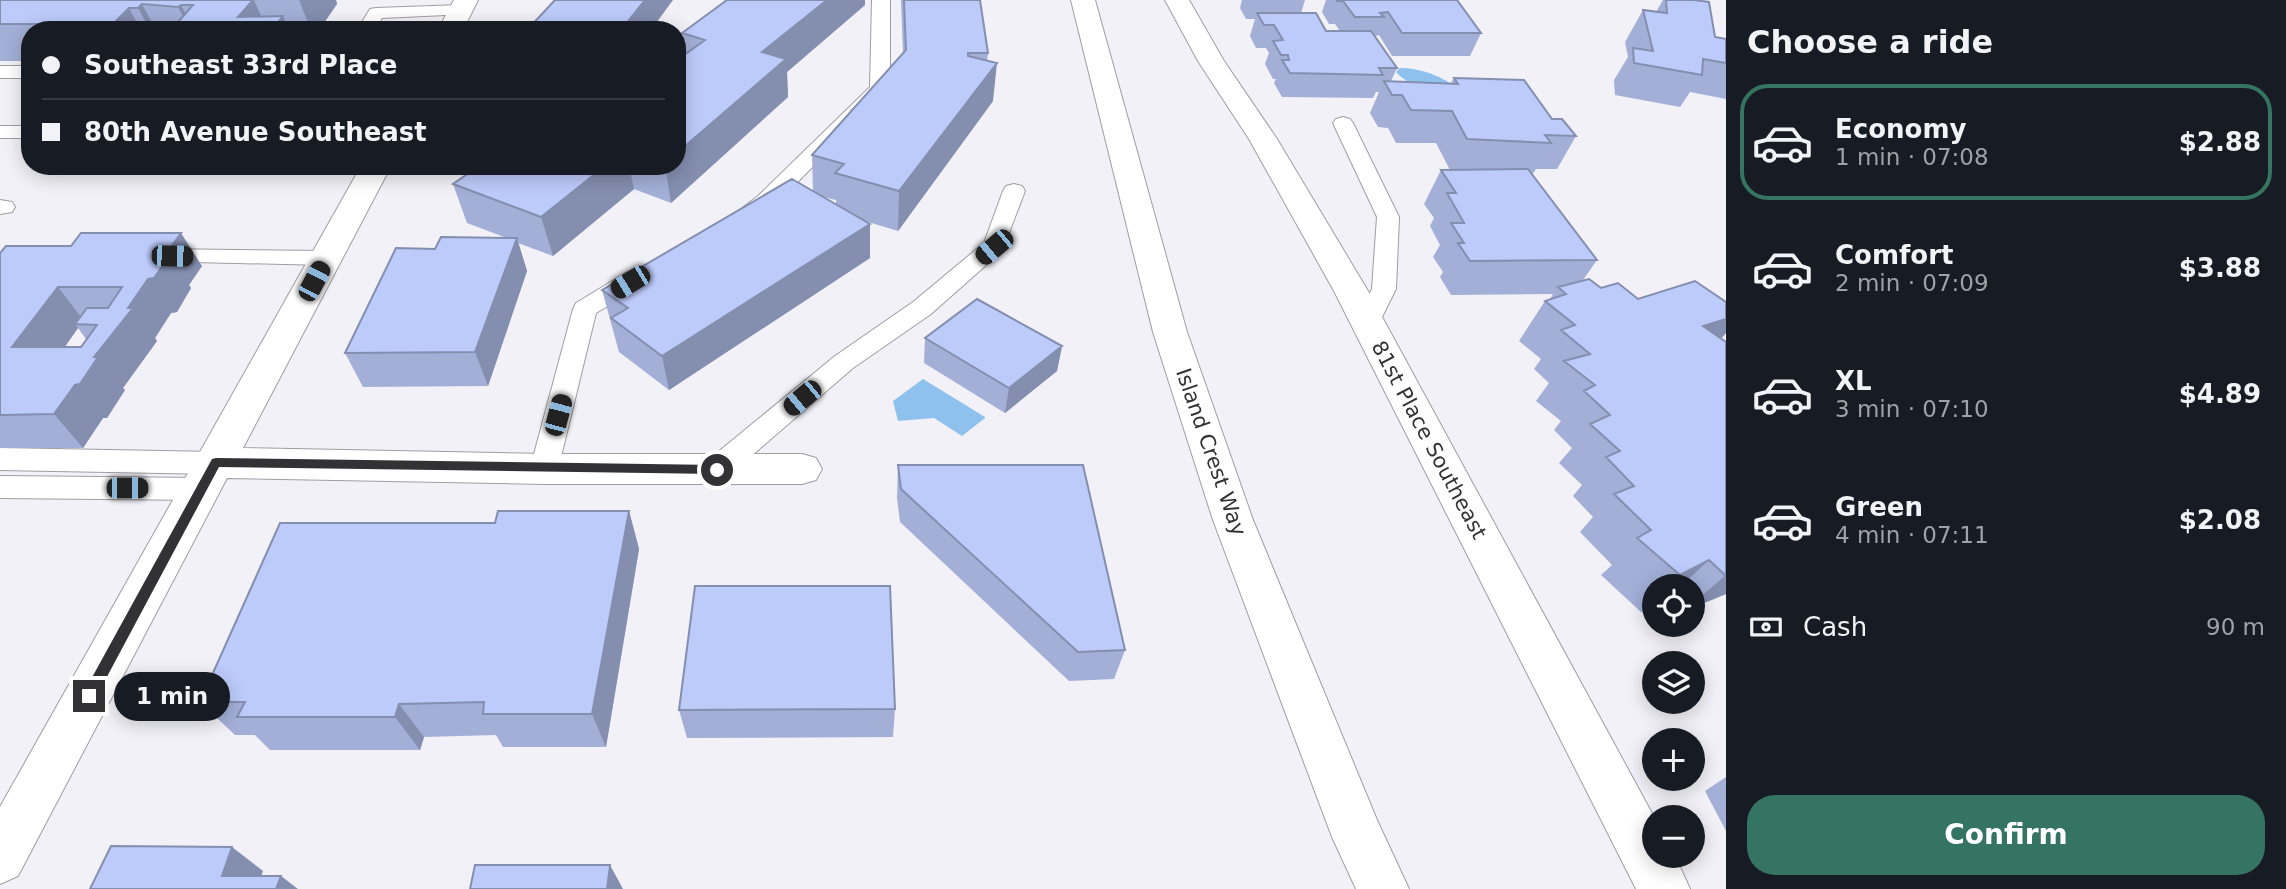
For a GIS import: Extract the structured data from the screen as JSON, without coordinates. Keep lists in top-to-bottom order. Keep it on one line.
{"streets":{"street":["81st Place Southeast","Island Crest Way"]},"page":{"heading":"Choose a ride","banner":["Southeast 33rd Place","80th Avenue Southeast"],"list":[{"name":"Economy","note":"1 min · 07:08","value":"$2.88"},{"name":"Comfort","note":"2 min · 07:09","value":"$3.88"},{"name":"XL","note":"3 min · 07:10","value":"$4.89"},{"name":"Green","note":"4 min · 07:11","value":"$2.08"}],"map_buttons":["+","−"],"pay":["Cash","90 m"],"bubble":"1 min","buttons":"Confirm"}}
